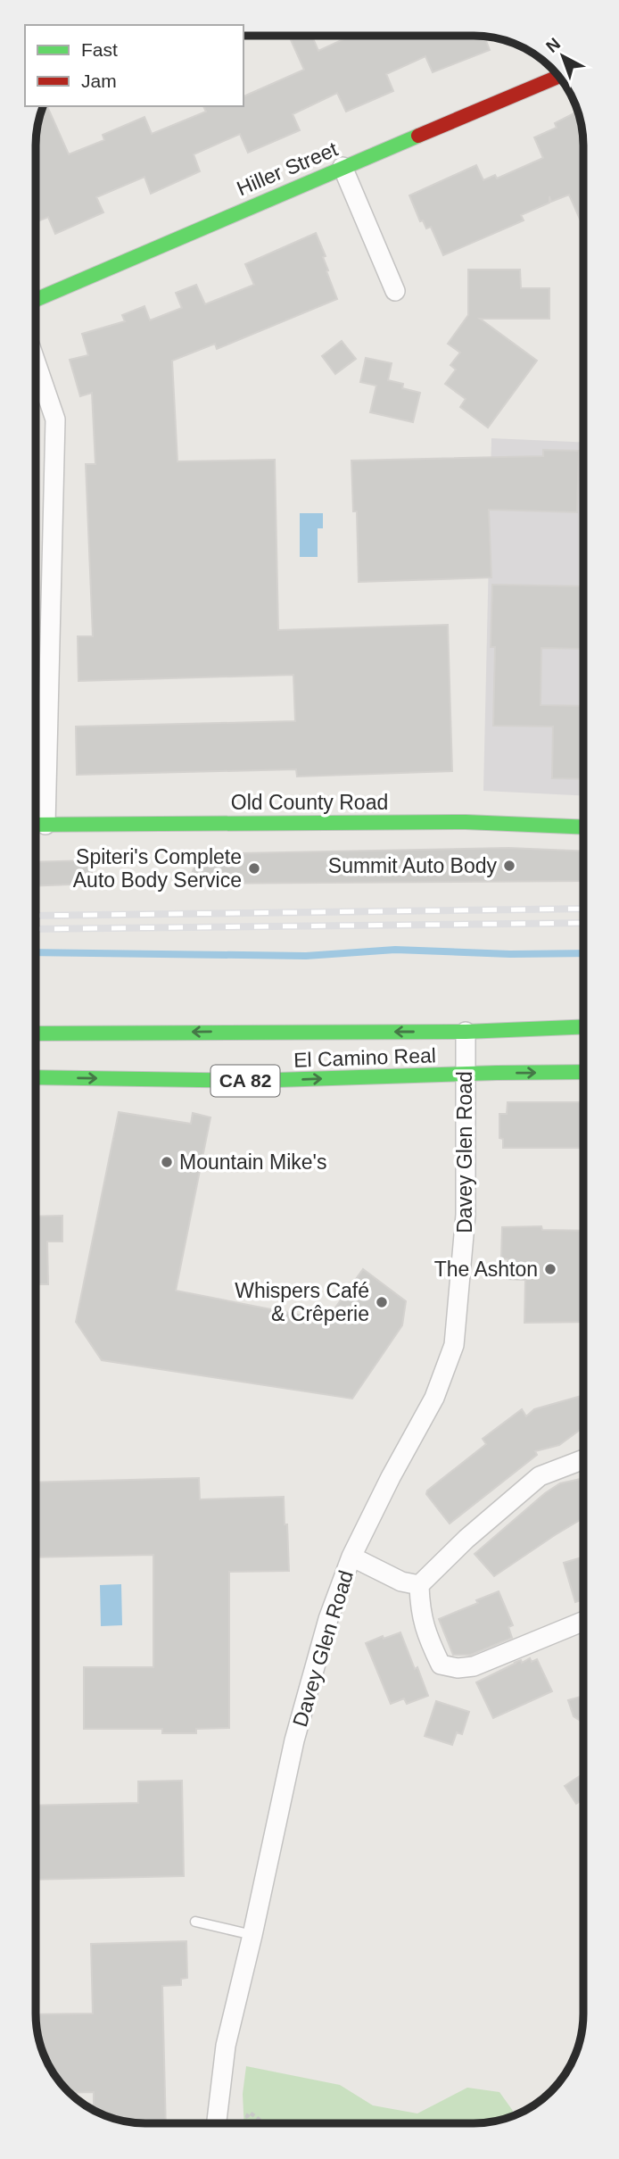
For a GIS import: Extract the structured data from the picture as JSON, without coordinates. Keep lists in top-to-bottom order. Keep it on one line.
{"streets":{"street":["Hiller Street","Old County Road","El Camino Real","CA 82","Davey Glen Road"]},"crossings":[["El Camino Real","Davey Glen Road"]],"places":["Summit Auto Body","Spiteri's Complete Auto Body Service","Mountain Mike's","The Ashton","Whispers Café & Crêperie"],"legend":["Fast","Jam"],"north":"top left"}
